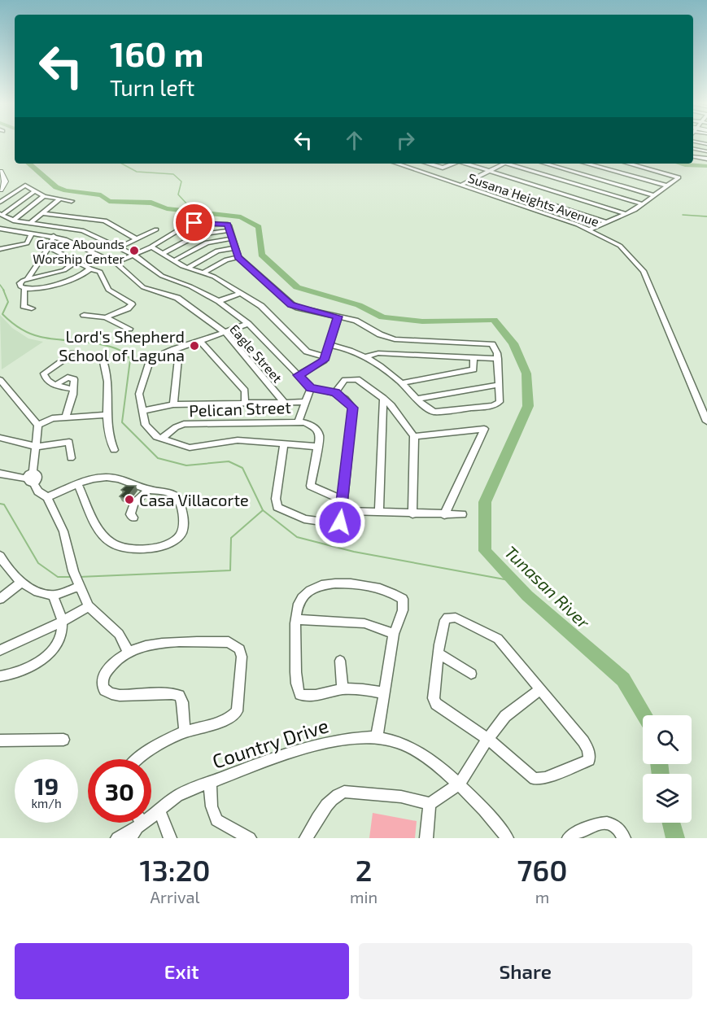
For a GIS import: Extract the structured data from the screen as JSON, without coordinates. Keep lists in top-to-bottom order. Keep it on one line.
{"streets":{"street":["Susana Heights Avenue","Eagle Street","Pelican Street","Country Drive"]},"water":["Tunasan River"],"places":["Grace Abounds Worship Center","Lord's Shepherd School of Laguna","Casa Villacorte"],"page":{"turn":["160 m","Turn left"],"speed":"19 km/h","limit":"30","eta":["13:20","Arrival","2","min","760","m"],"buttons":["Exit","Share"]}}
